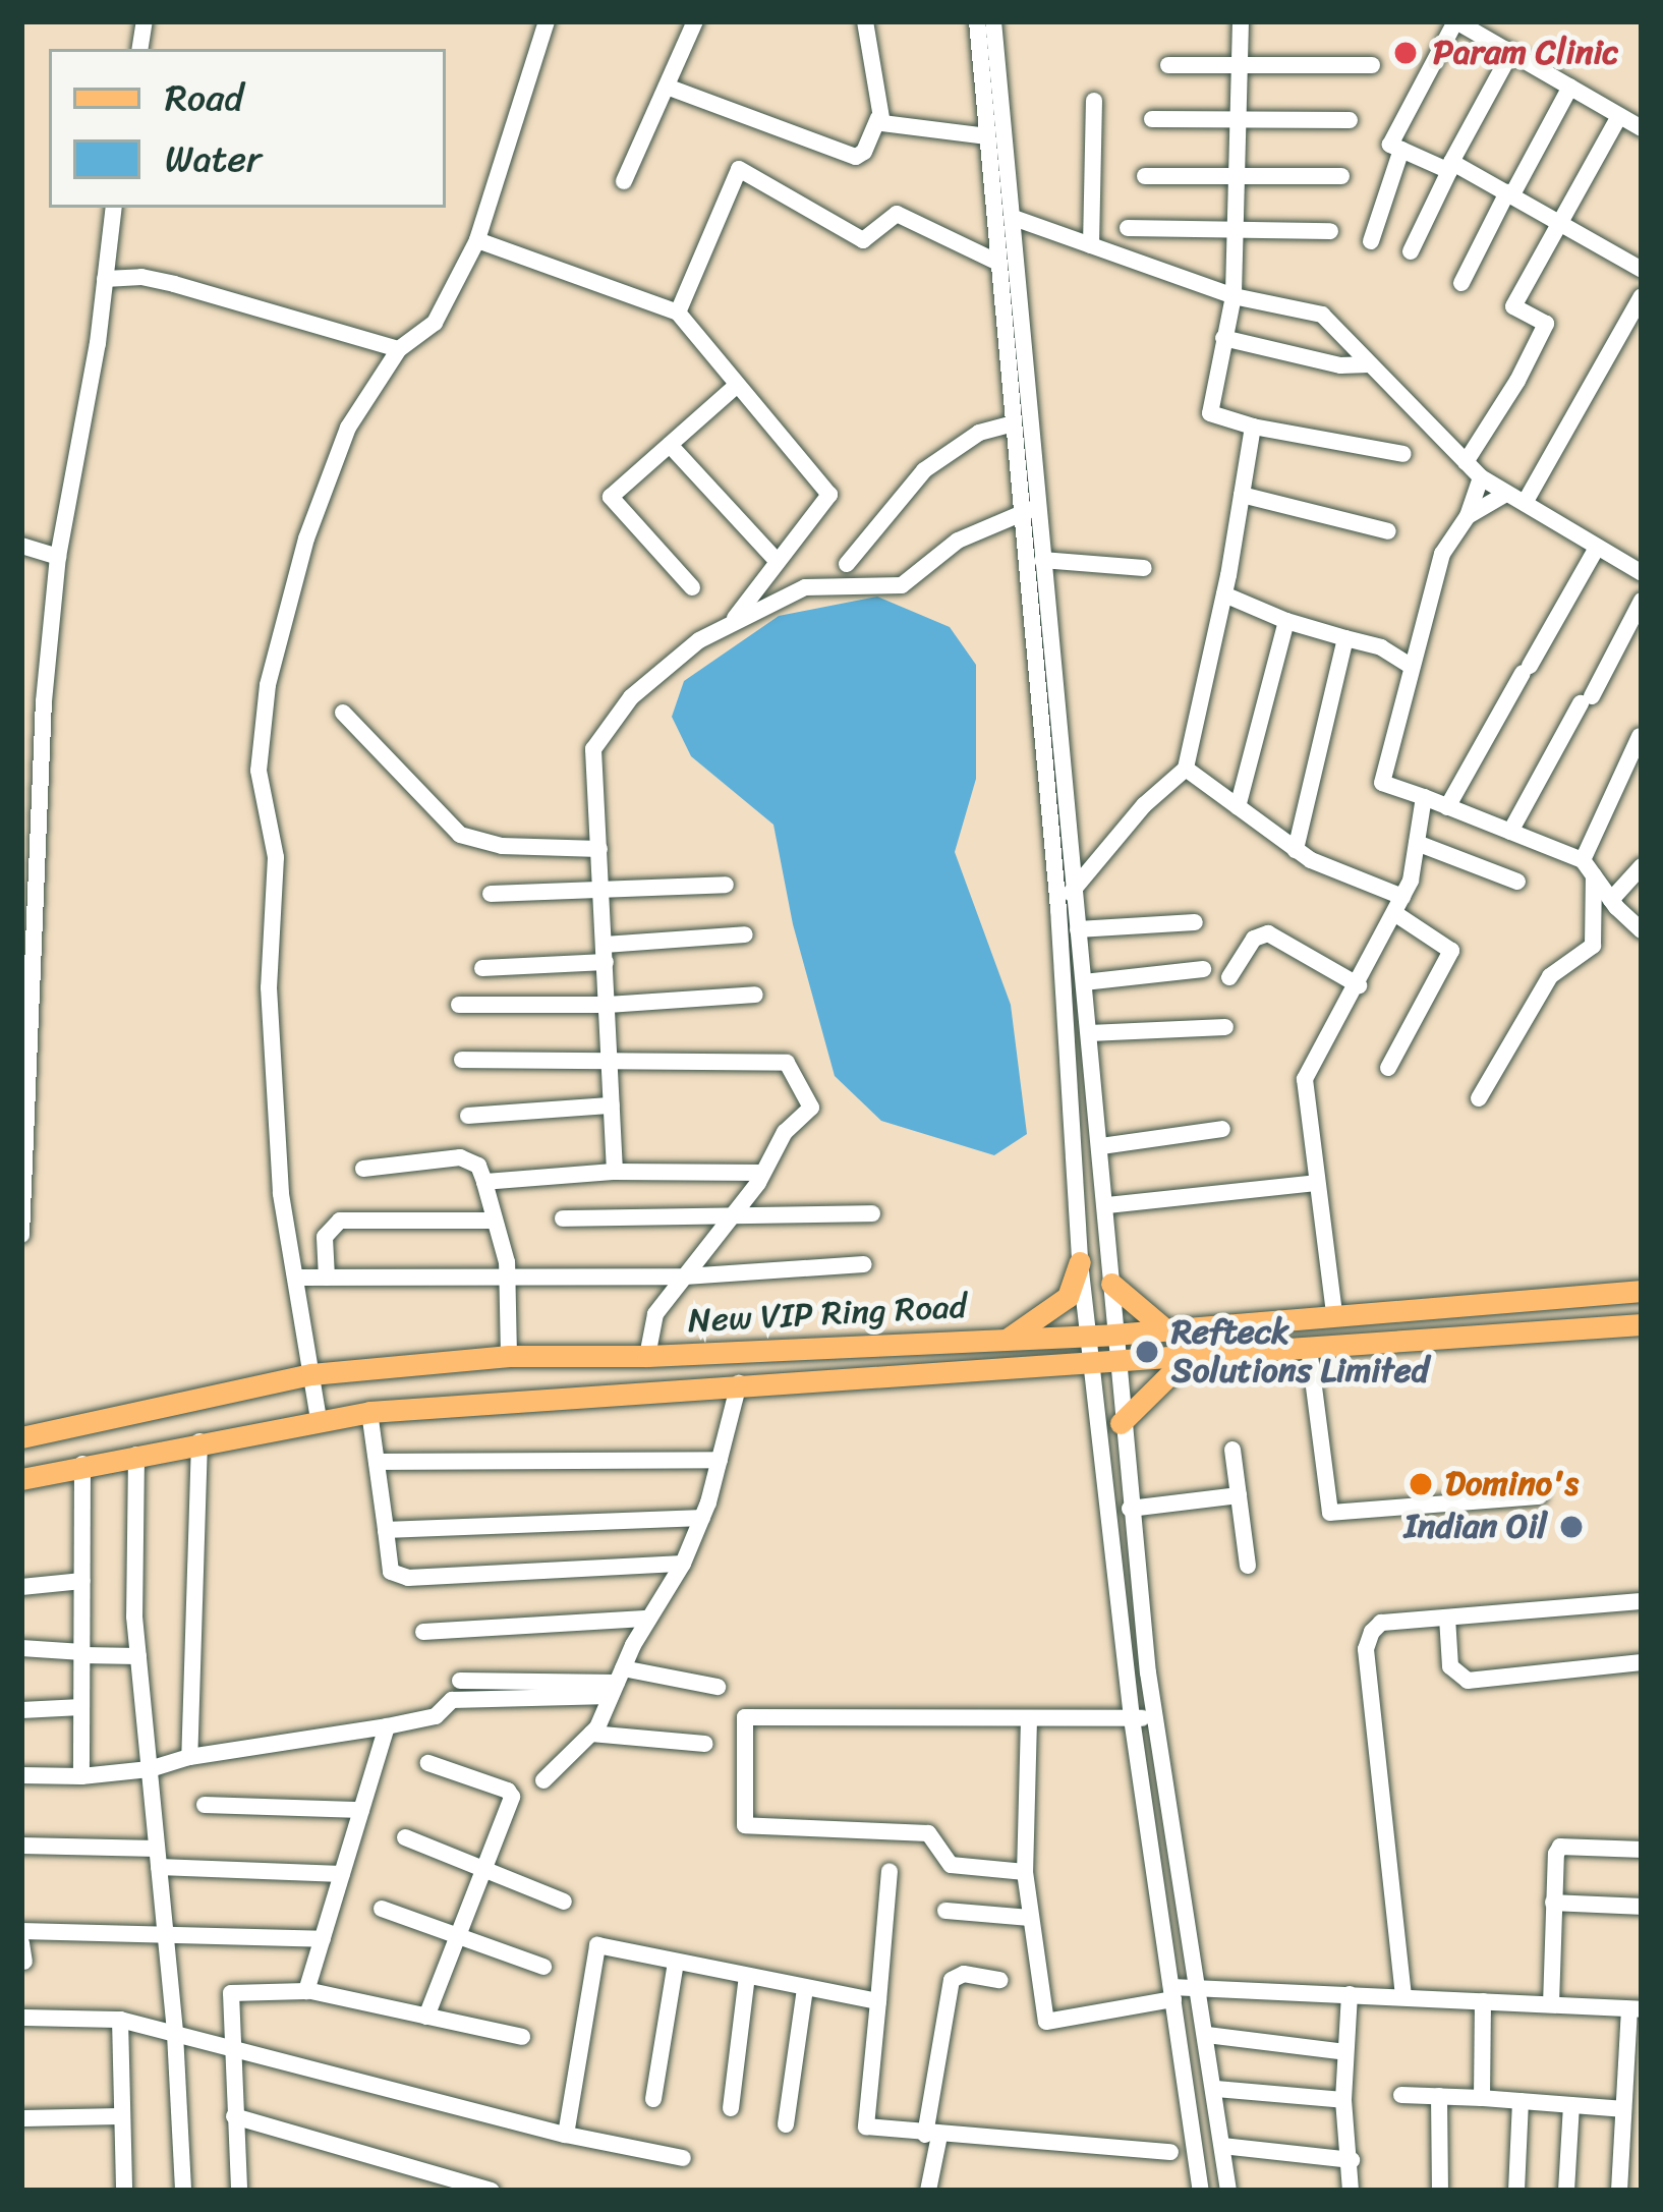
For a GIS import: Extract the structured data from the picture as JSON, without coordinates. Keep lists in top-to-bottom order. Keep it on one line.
{"streets":{"main road":["New VIP Ring Road"]},"places":["Param Clinic","Refteck Solutions Limited","Domino's","Indian Oil"],"legend":["Road","Water"]}
